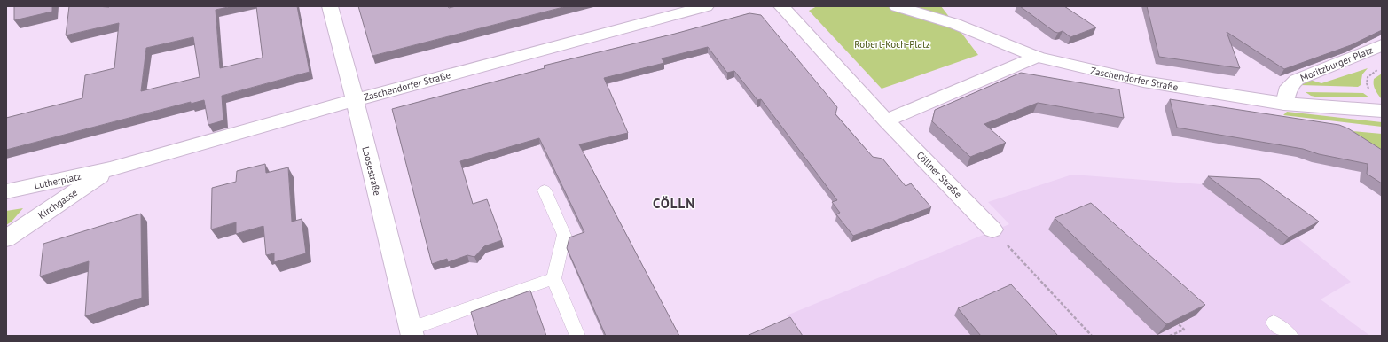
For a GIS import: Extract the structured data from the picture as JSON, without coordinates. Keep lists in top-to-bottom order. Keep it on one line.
{"streets":{"street":["Moritzburger Platz","Zaschendorfer Straße","Loosestraße","Cöllner Straße","Lutherplatz","Kirchgasse"]},"crossings":[["Moritzburger Platz","Zaschendorfer Straße"],["Zaschendorfer Straße","Loosestraße"],["Zaschendorfer Straße","Lutherplatz"],["Zaschendorfer Straße","Kirchgasse"],["Lutherplatz","Kirchgasse"]],"districts":["CÖLLN"],"parks":["Robert-Koch-Platz"]}
